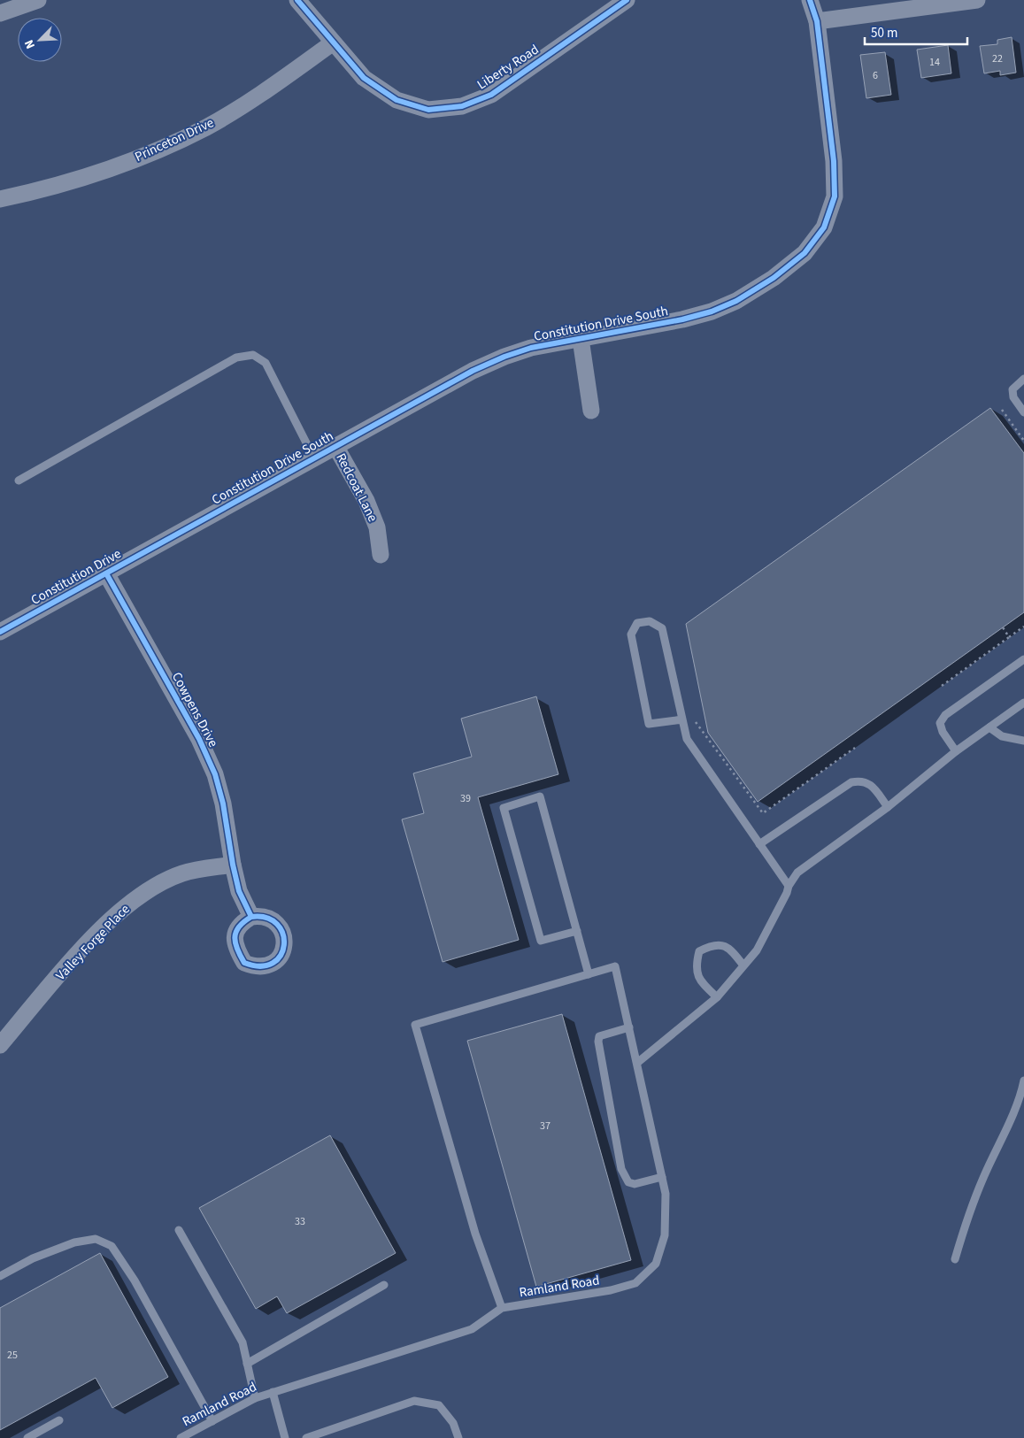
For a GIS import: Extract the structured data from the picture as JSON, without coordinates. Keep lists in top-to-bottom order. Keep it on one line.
{"streets":{"street":["Liberty Road","Princeton Drive","Constitution Drive South","Redcoat Lane","Constitution Drive","Cowpens Drive","Valley Forge Place"],"lane":["Ramland Road"]},"crossings":[["Liberty Road","Princeton Drive"],["Constitution Drive South","Redcoat Lane"],["Constitution Drive South","Constitution Drive"],["Constitution Drive","Cowpens Drive"],["Cowpens Drive","Valley Forge Place"]],"house_numbers":["22","14","6","39","37","33","25"],"scale_bar":"50 m","north":"bottom left"}
